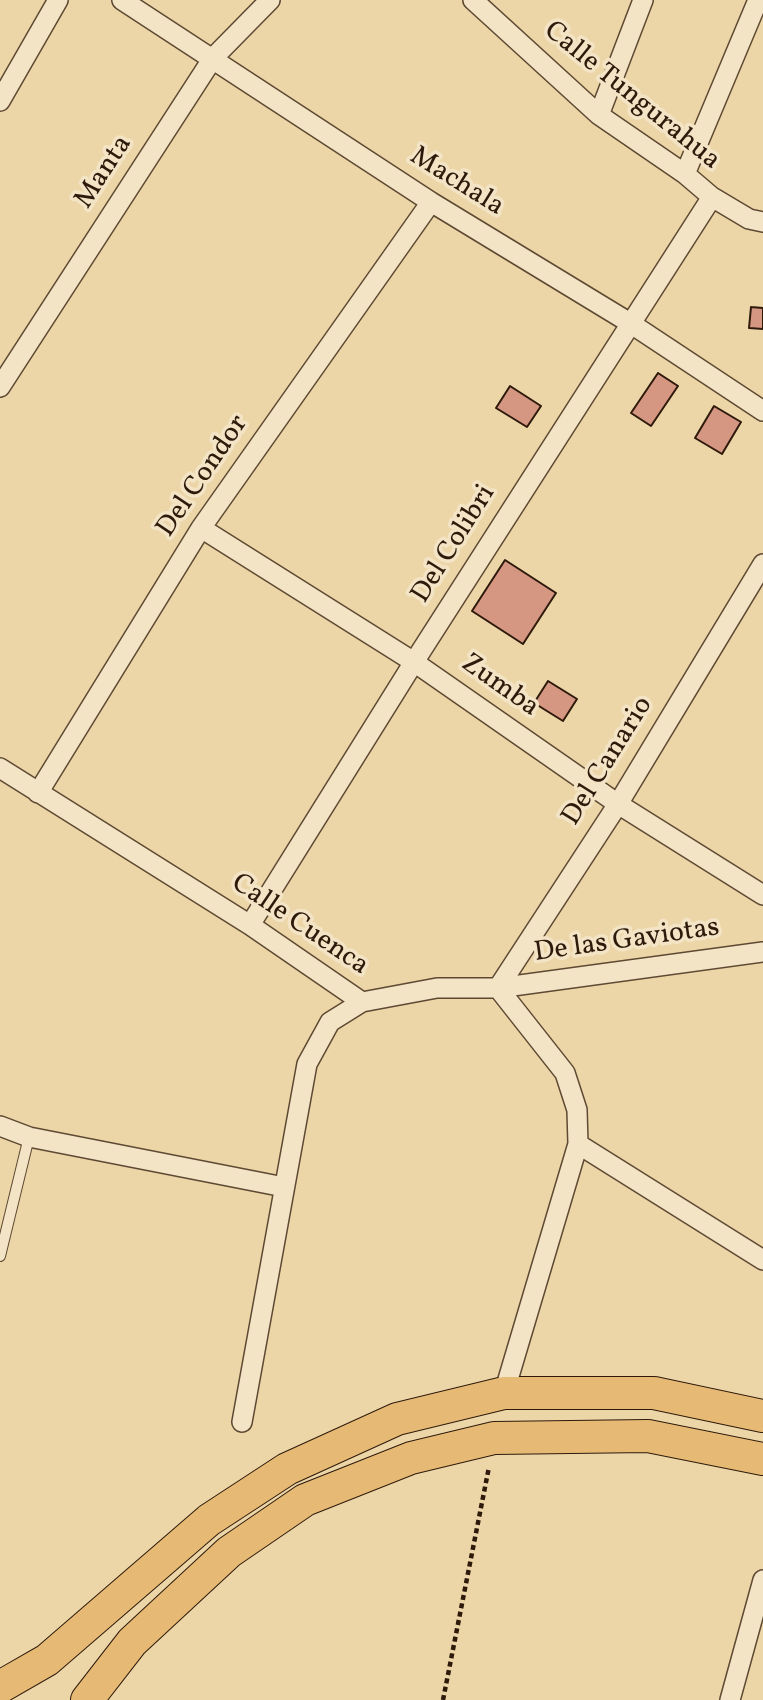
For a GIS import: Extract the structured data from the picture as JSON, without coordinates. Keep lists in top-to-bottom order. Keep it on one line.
{"streets":{"street":["Calle Tungurahua","Manta","Machala","Del Condor","Del Colibri","Zumba","Del Canario","Calle Cuenca","De las Gaviotas"]},"crossings":[["Calle Tungurahua","Del Colibri"],["Manta","Machala"],["Machala","Del Condor"],["Machala","Del Colibri"],["Del Condor","Zumba"],["Del Condor","Calle Cuenca"],["Del Colibri","Zumba"],["Del Colibri","Calle Cuenca"],["Zumba","Del Canario"],["Del Canario","Calle Cuenca"],["Del Canario","De las Gaviotas"],["Calle Cuenca","De las Gaviotas"]]}
